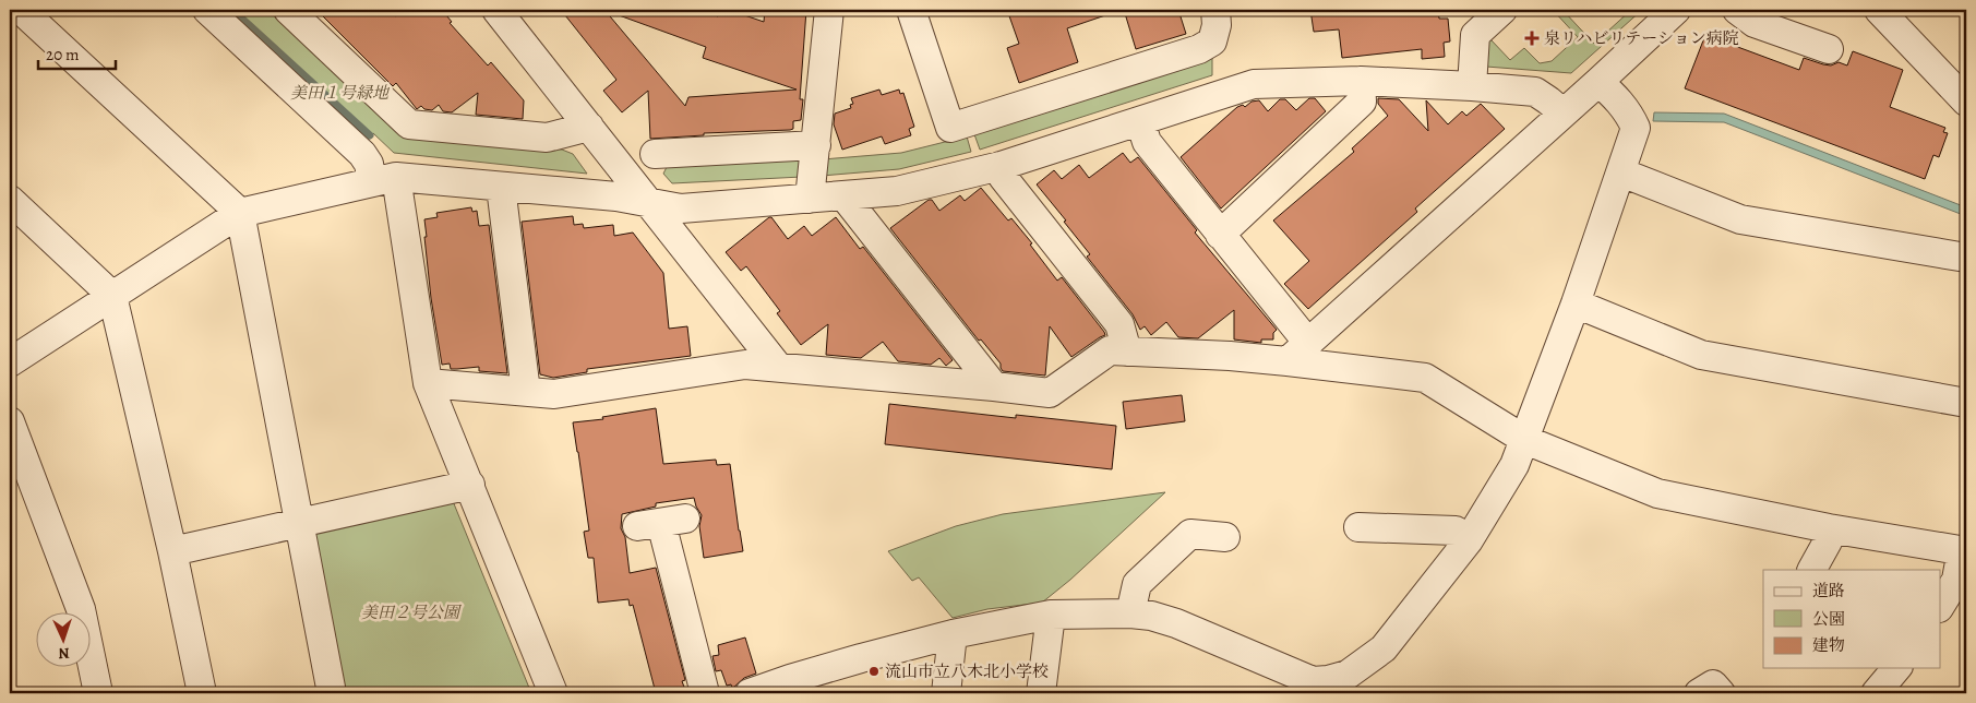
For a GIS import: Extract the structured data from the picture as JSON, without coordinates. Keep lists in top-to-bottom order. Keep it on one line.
{"parks":["美田１号緑地","美田２号公園"],"places":{"health":["泉リハビリテーション病院"],"other":["流山市立八木北小学校"]},"legend":["道路","公園","建物"],"scale_bar":"20 m","north":"bottom"}
